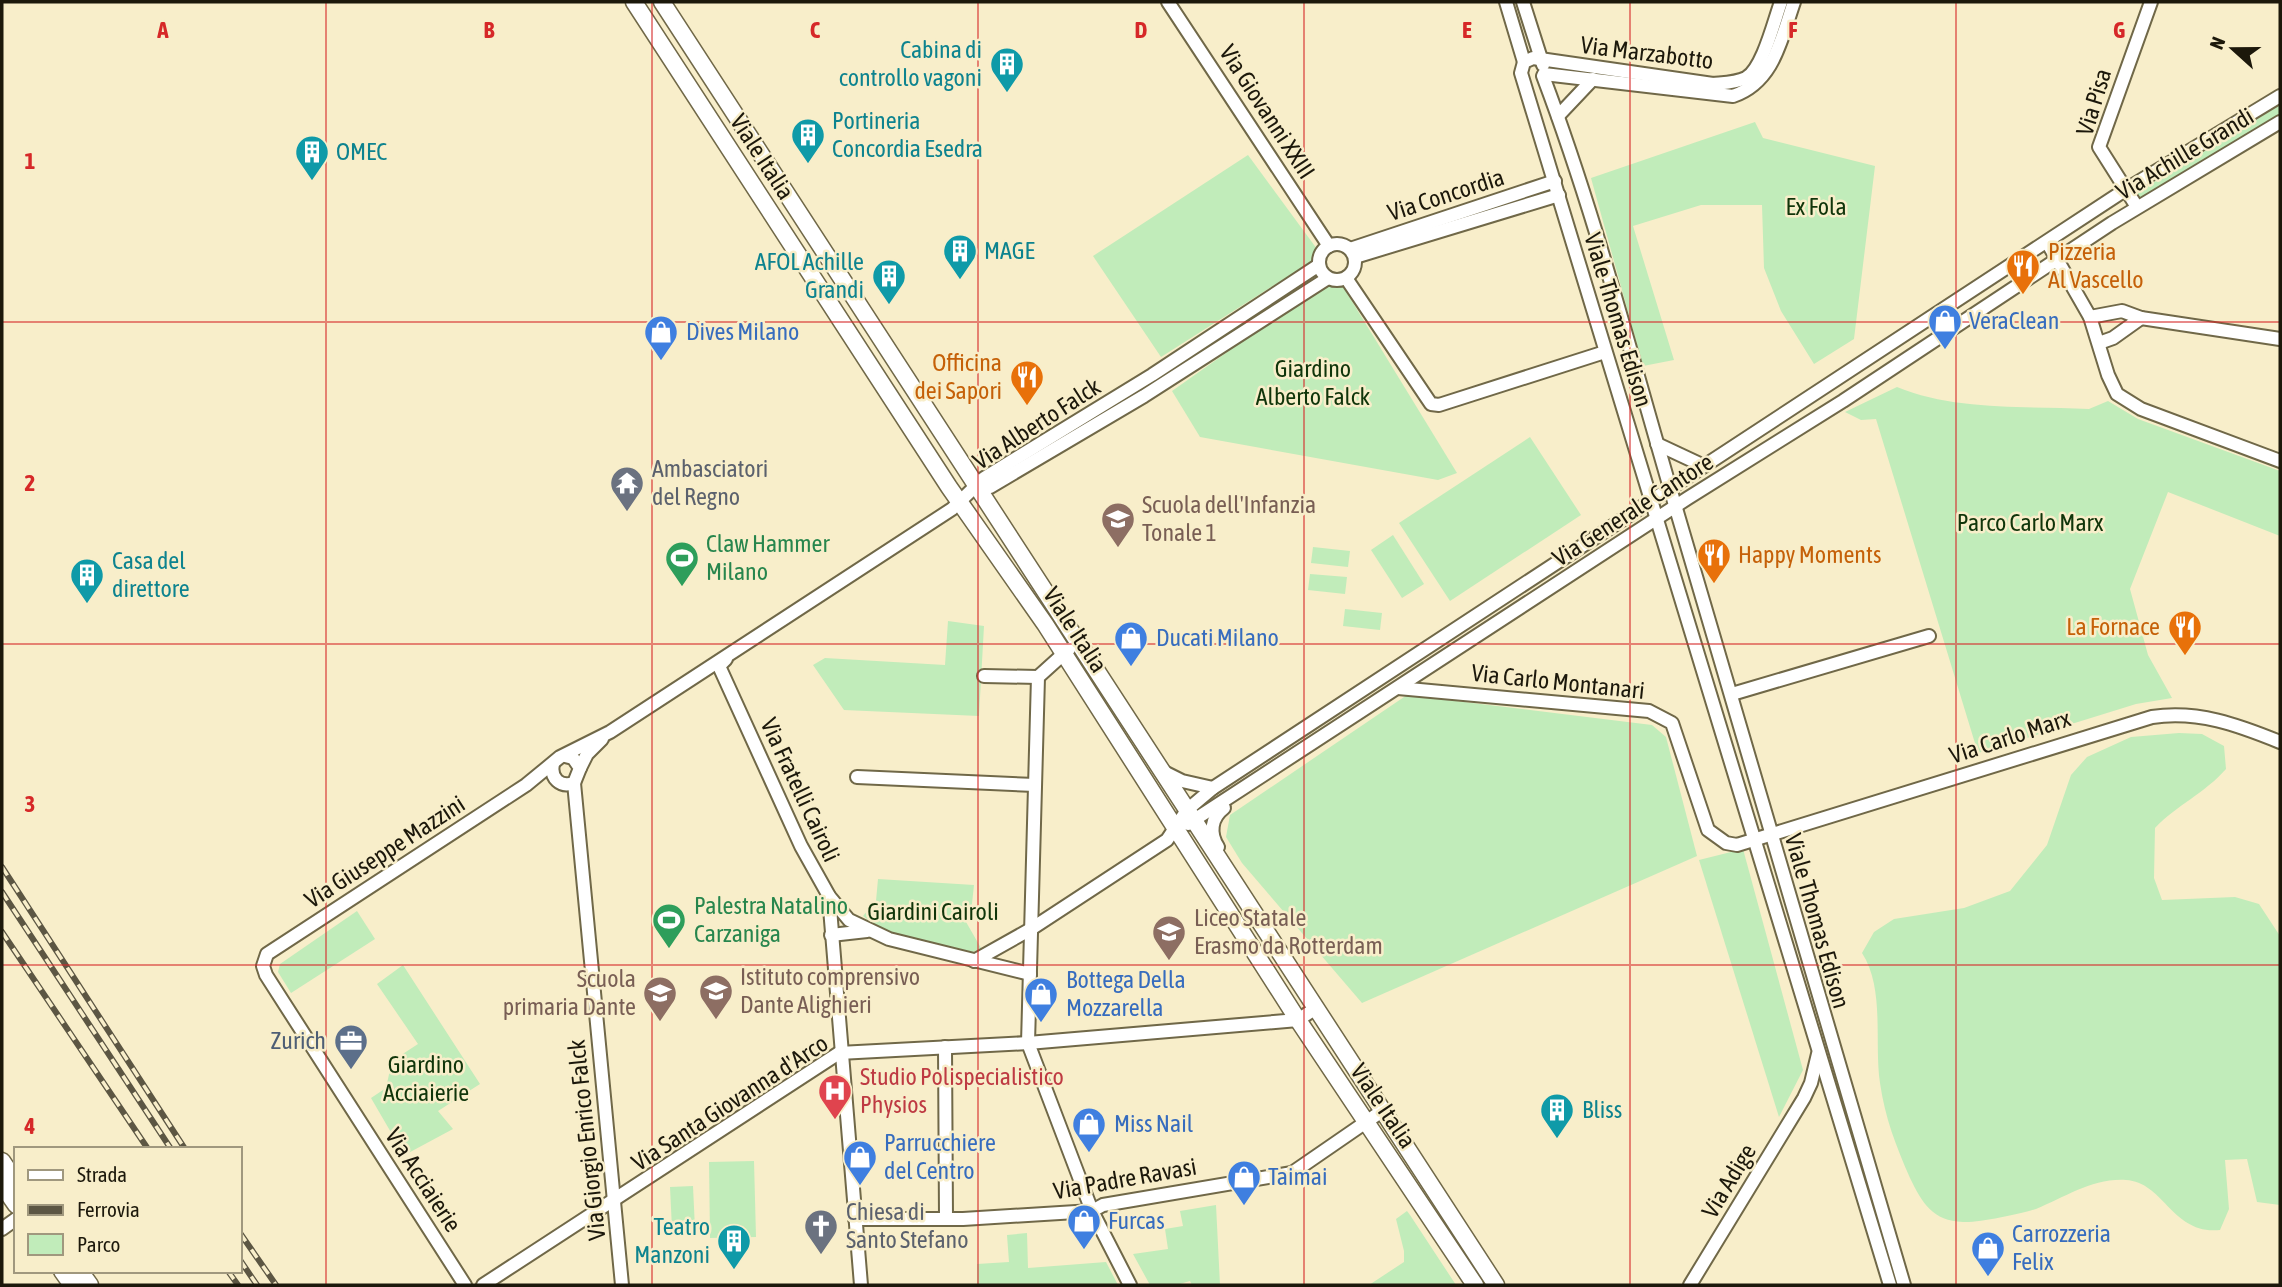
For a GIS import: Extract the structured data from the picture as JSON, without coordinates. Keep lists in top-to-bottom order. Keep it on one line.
{"streets":{"main road":["Viale Italia"],"street":["Via Marzabotto","Via Pisa","Via Giovanni XXIII","Via Achille Grandi","Via Concordia","Viale Thomas Edison","Via Alberto Falck","Via Generale Cantore","Via Carlo Montanari","Via Carlo Marx","Via Fratelli Cairoli","Via Giuseppe Mazzini","Via Santa Giovanna d'Arco","Via Giorgio Enrico Falck","Via Padre Ravasi","Via Acciaierie","Via Adige"]},"crossings":[["Via Marzabotto","Viale Thomas Edison"],["Via Pisa","Via Achille Grandi"],["Via Pisa","Via Generale Cantore"],["Via Giovanni XXIII","Via Concordia"],["Via Giovanni XXIII","Via Alberto Falck"],["Via Achille Grandi","Via Generale Cantore"],["Viale Italia","Via Alberto Falck"],["Viale Italia","Via Generale Cantore"],["Viale Italia","Via Giuseppe Mazzini"],["Viale Italia","Via Santa Giovanna d'Arco"],["Viale Italia","Via Padre Ravasi"],["Via Concordia","Viale Thomas Edison"],["Via Concordia","Via Alberto Falck"],["Viale Thomas Edison","Via Generale Cantore"],["Viale Thomas Edison","Via Carlo Montanari"],["Viale Thomas Edison","Via Carlo Marx"],["Viale Thomas Edison","Via Adige"],["Via Alberto Falck","Via Giuseppe Mazzini"],["Via Generale Cantore","Via Carlo Montanari"],["Via Generale Cantore","Via Fratelli Cairoli"],["Via Carlo Montanari","Via Carlo Marx"],["Via Fratelli Cairoli","Via Giuseppe Mazzini"],["Via Giuseppe Mazzini","Via Giorgio Enrico Falck"],["Via Giuseppe Mazzini","Via Acciaierie"],["Via Santa Giovanna d'Arco","Via Giorgio Enrico Falck"]],"parks":["Ex Fola","Giardino Alberto Falck","Parco Carlo Marx","Giardini Cairoli","Giardino Acciaierie"],"places":{"building":["Cabina di controllo vagoni","Portineria Concordia Esedra","OMEC","MAGE","AFOL Achille Grandi","Casa del direttore","Bliss","Teatro Manzoni"],"restaurant":["Pizzeria Al Vascello","Officina dei Sapori","Happy Moments","La Fornace"],"shop":["VeraClean","Dives Milano","Ducati Milano","Bottega Della Mozzarella","Miss Nail","Parrucchiere del Centro","Taimai","Furcas","Carrozzeria Felix"],"temple":["Ambasciatori del Regno"],"school or university":["Scuola dell'Infanzia Tonale 1","Liceo Statale Erasmo da Rotterdam","Istituto comprensivo Dante Alighieri","Scuola primaria Dante"],"sports":["Claw Hammer Milano","Palestra Natalino Carzaniga"],"office":["Zurich"],"hospital":["Studio Polispecialistico Physios"],"church":["Chiesa di Santo Stefano"]},"legend":["Strada","Ferrovia","Parco"],"north":"left","grid":{"columns":["A","B","C","D","E","F","G"],"rows":["1","2","3","4"]}}
